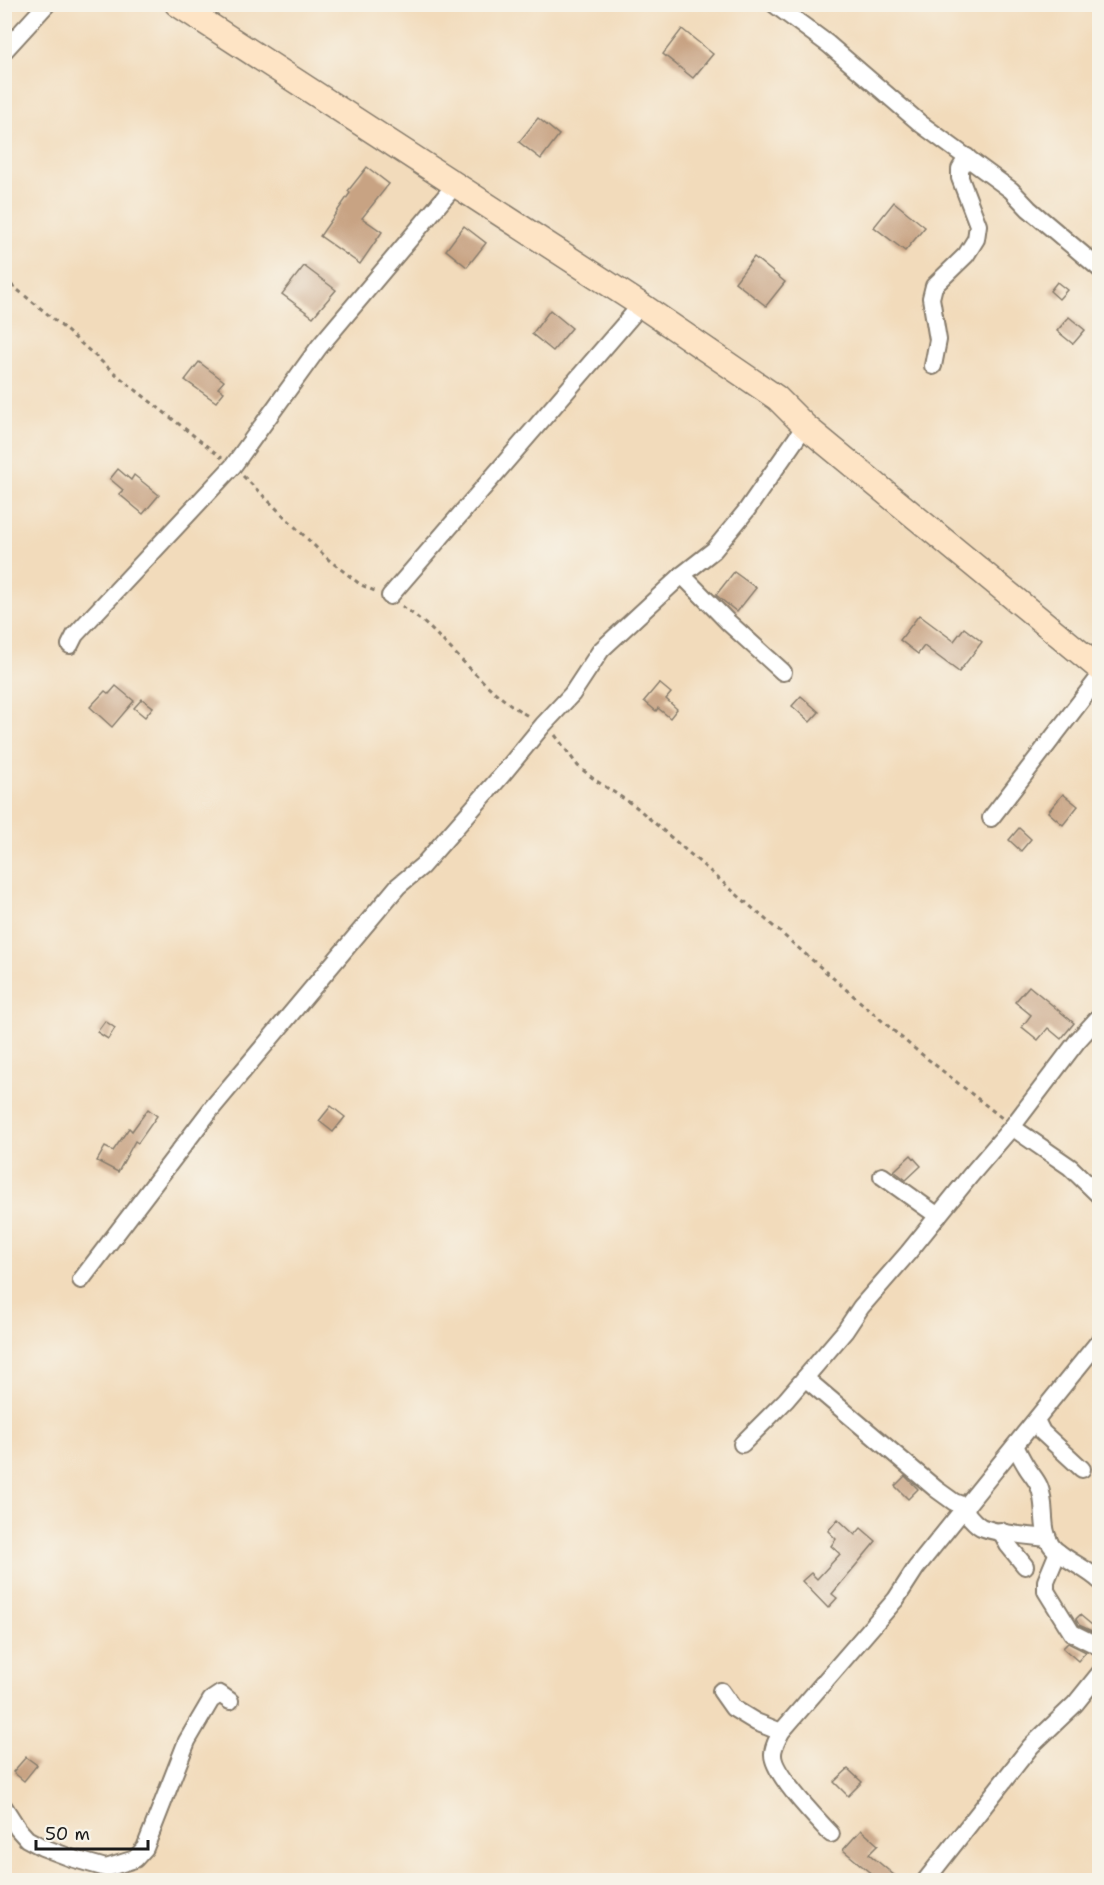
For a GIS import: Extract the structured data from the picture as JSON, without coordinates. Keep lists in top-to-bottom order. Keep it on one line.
{"scale_bar":"50 m"}
